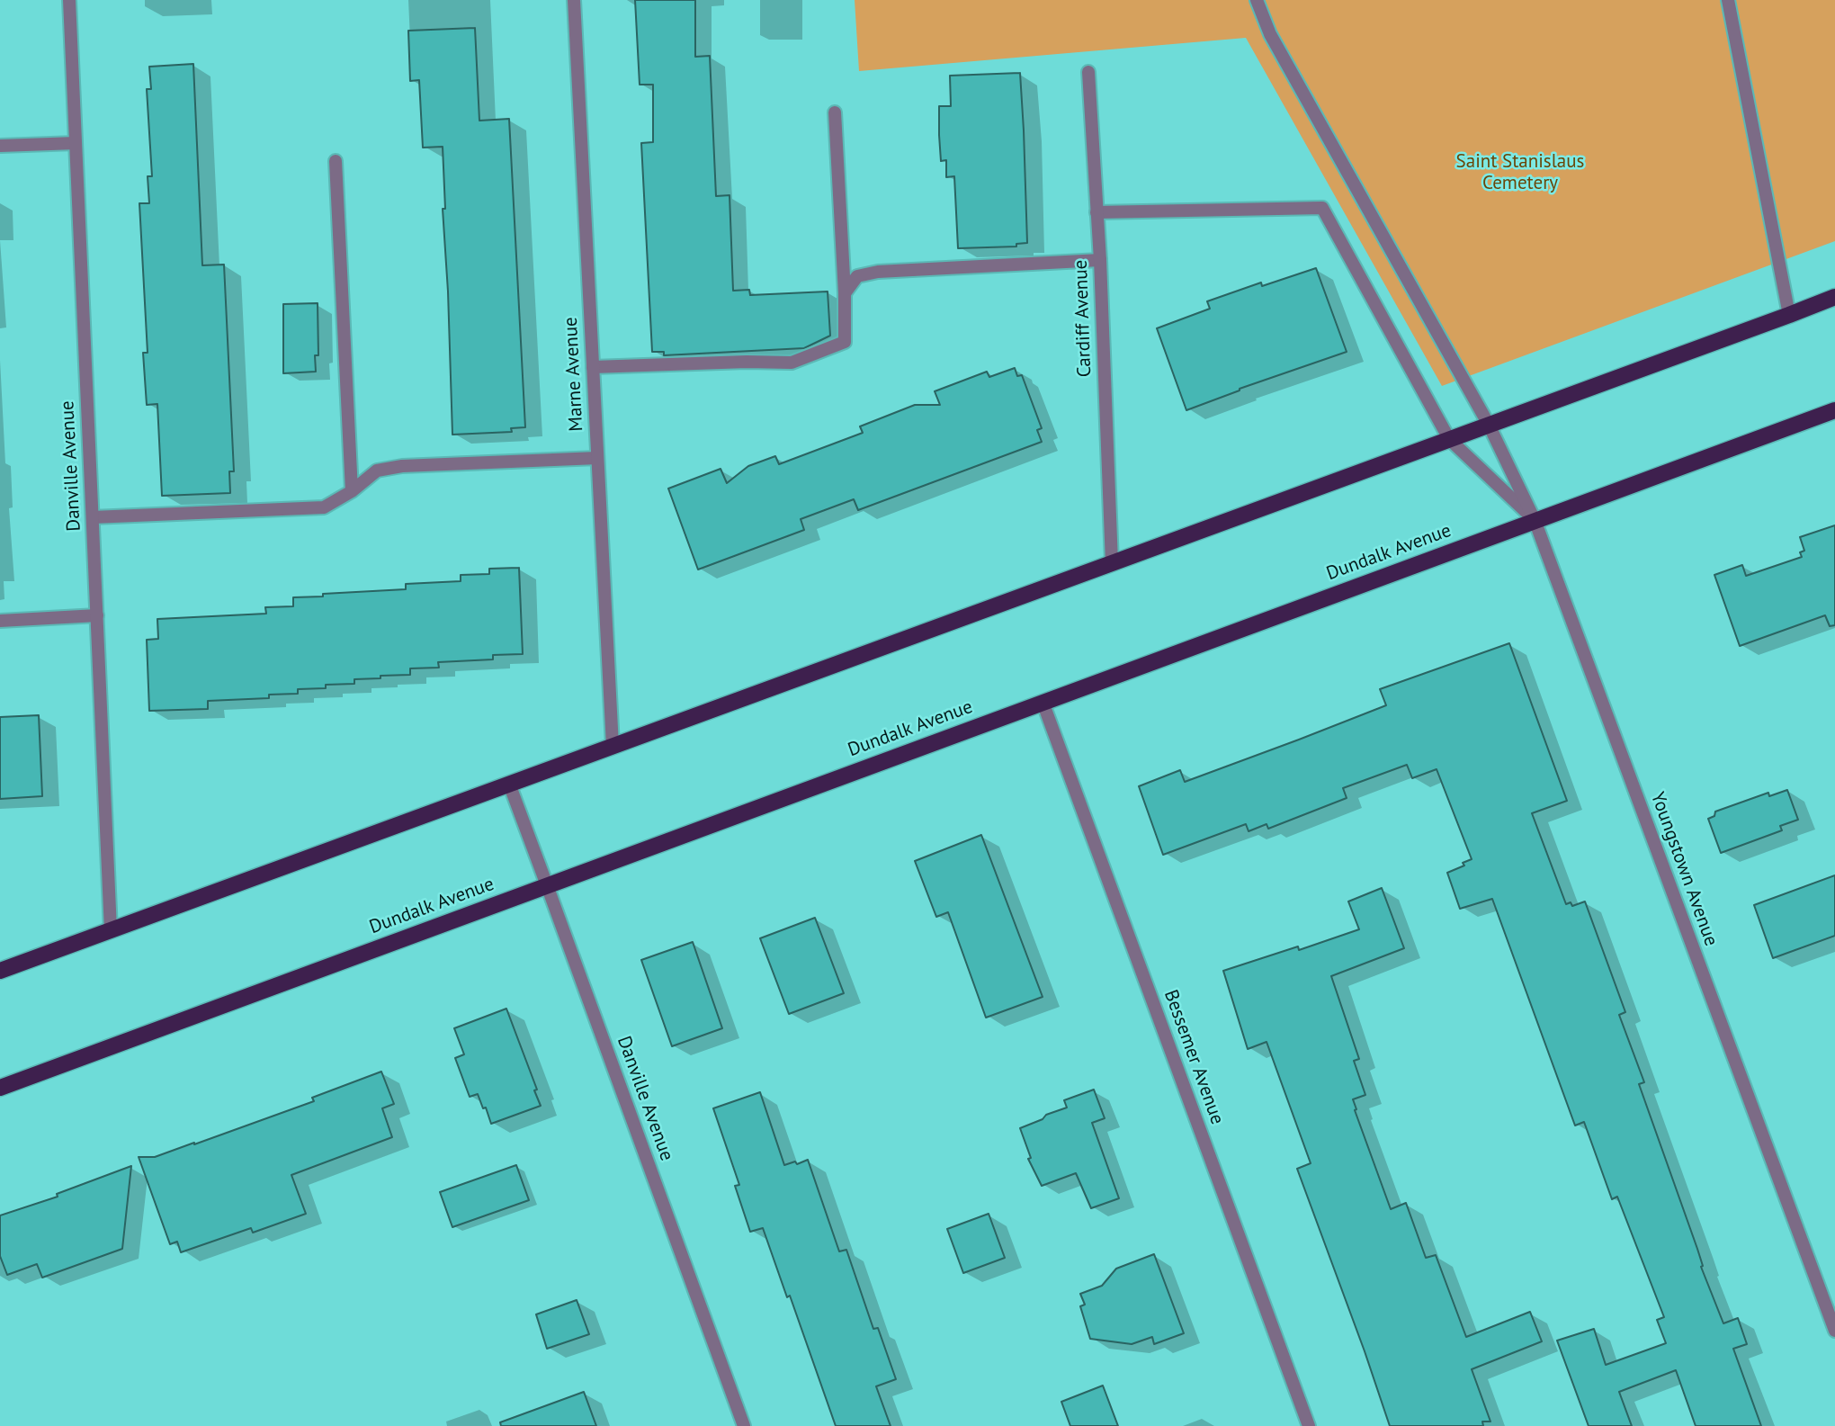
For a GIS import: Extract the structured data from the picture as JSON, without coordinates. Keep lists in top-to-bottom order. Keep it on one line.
{"streets":{"main road":["Dundalk Avenue"],"street":["Cardiff Avenue","Marne Avenue","Danville Avenue","Youngstown Avenue","Bessemer Avenue"]},"crossings":[["Danville Avenue","Dundalk Avenue"],["Dundalk Avenue","Youngstown Avenue"],["Dundalk Avenue","Bessemer Avenue"]],"parks":["Saint Stanislaus Cemetery"]}
